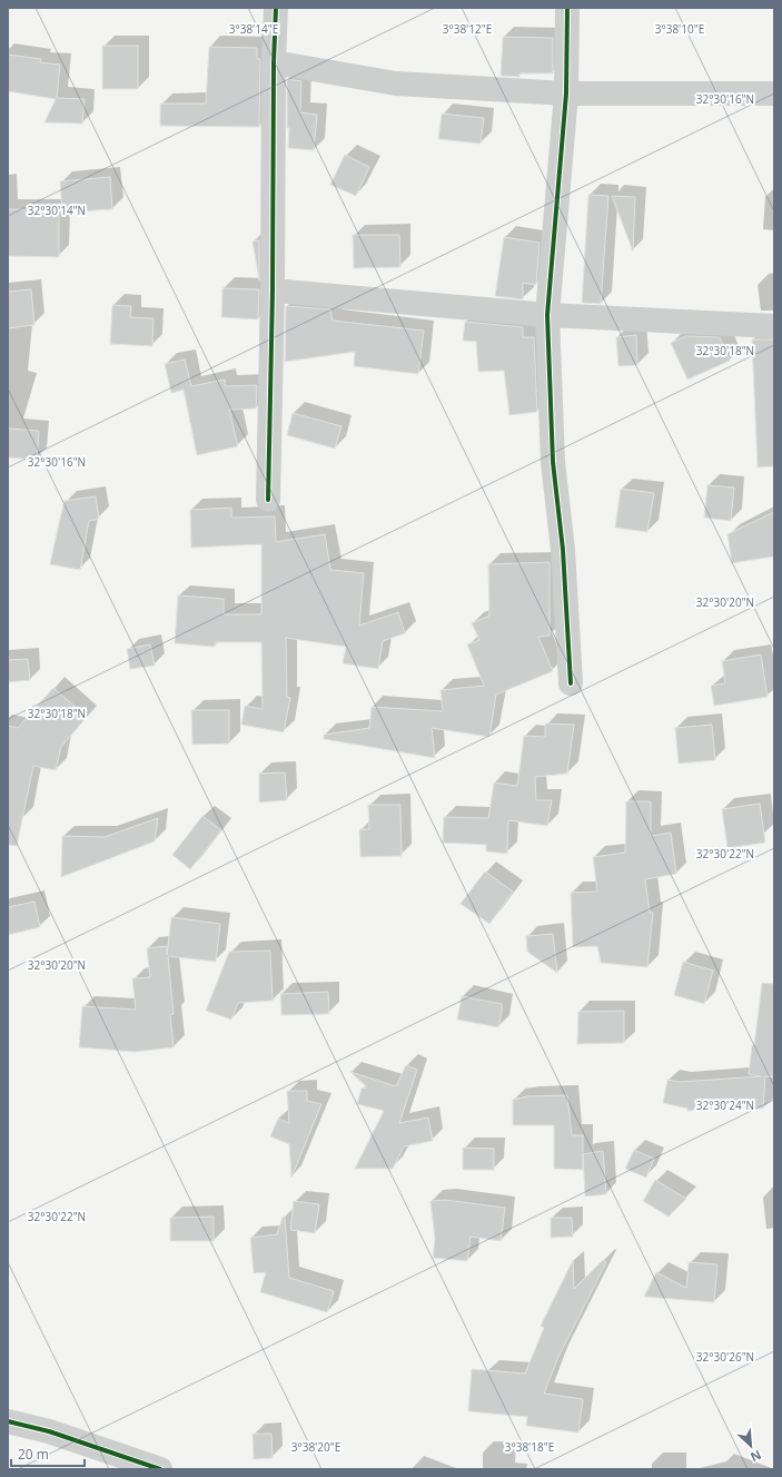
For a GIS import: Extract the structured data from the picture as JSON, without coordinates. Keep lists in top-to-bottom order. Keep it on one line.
{"scale_bar":"20 m","north":"bottom right","coordinates":["3°38'12\"E","3°38'10\"E","3°38'14\"E","32°30'16\"N","32°30'14\"N","32°30'18\"N","32°30'20\"N","32°30'22\"N","32°30'24\"N","32°30'26\"N","3°38'20\"E","3°38'18\"E"]}
